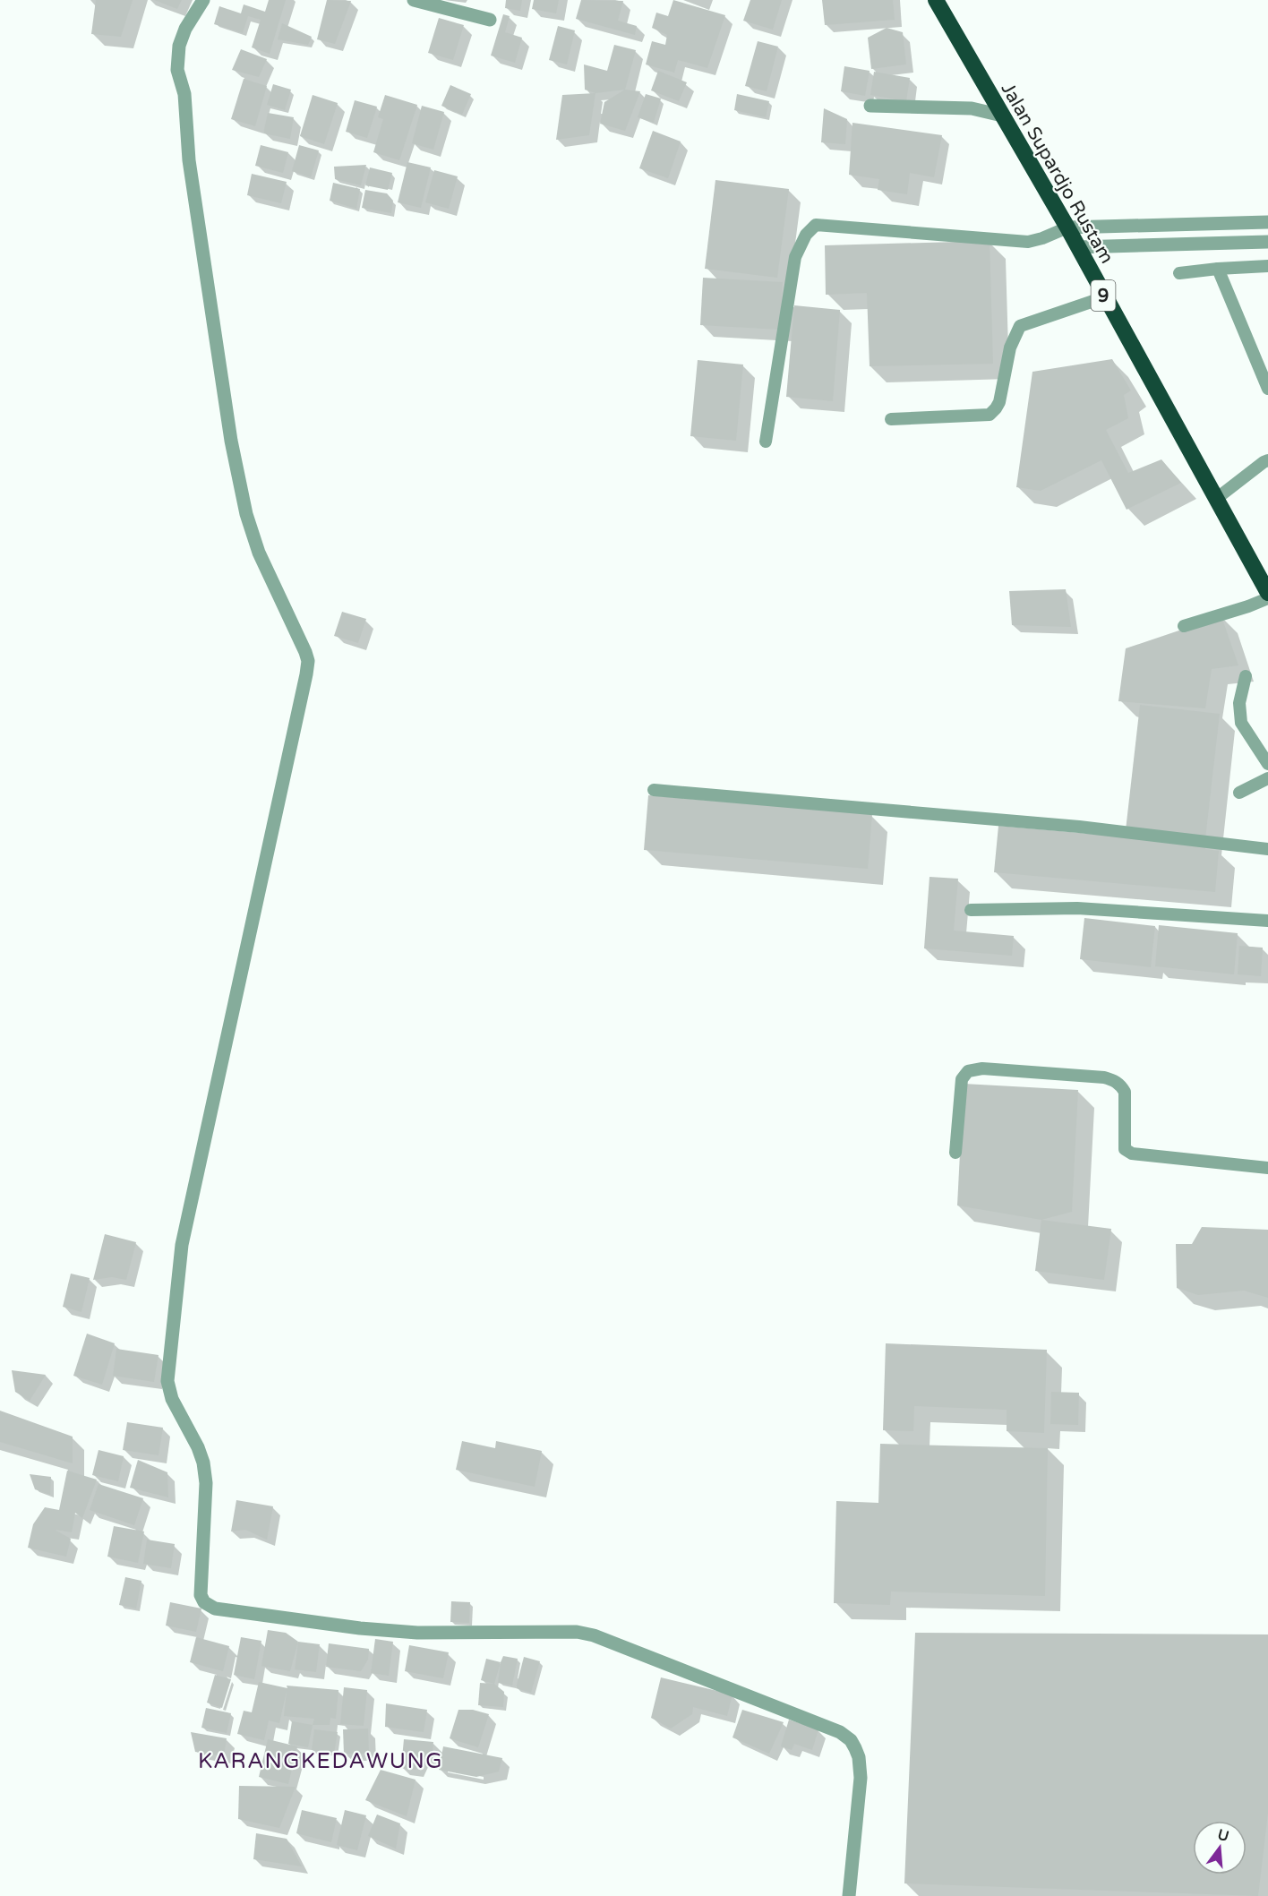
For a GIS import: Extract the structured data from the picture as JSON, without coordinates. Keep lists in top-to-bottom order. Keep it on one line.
{"streets":{"highway":["Jalan Supardjo Rustam","9"]},"districts":["KARANGKEDAWUNG"],"north":"top"}
